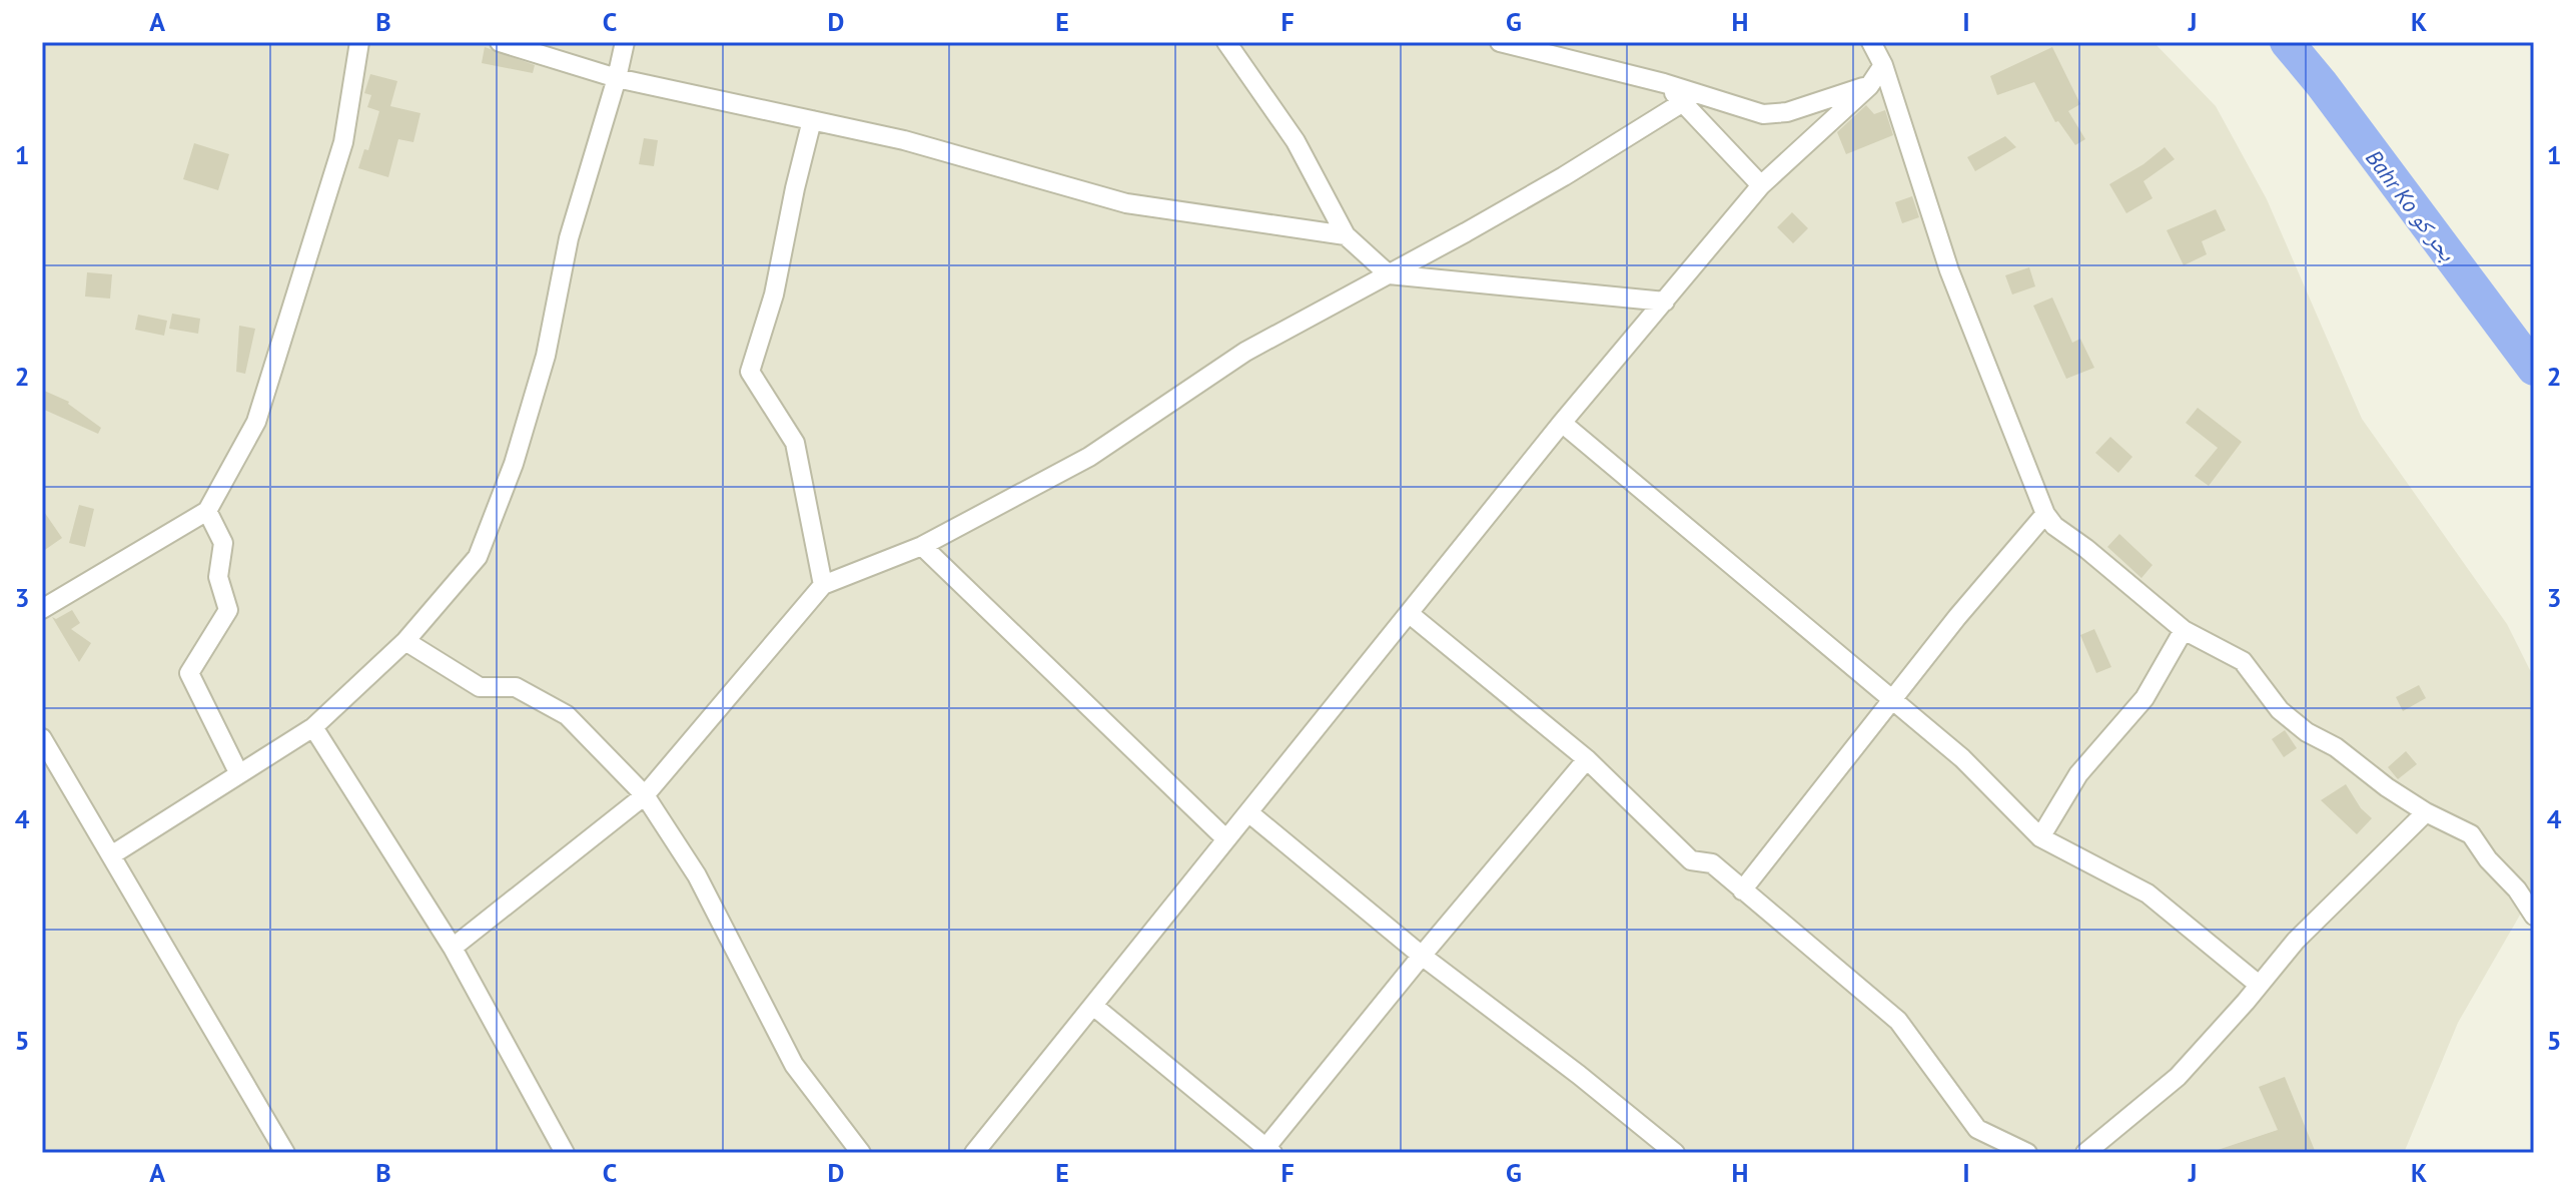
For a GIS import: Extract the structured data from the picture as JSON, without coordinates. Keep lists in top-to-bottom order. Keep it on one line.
{"water":["Bahr Ko بحر كو"],"grid":{"columns":["A","B","C","D","E","F","G","H","I","J","K"],"rows":["1","2","3","4","5"]}}
